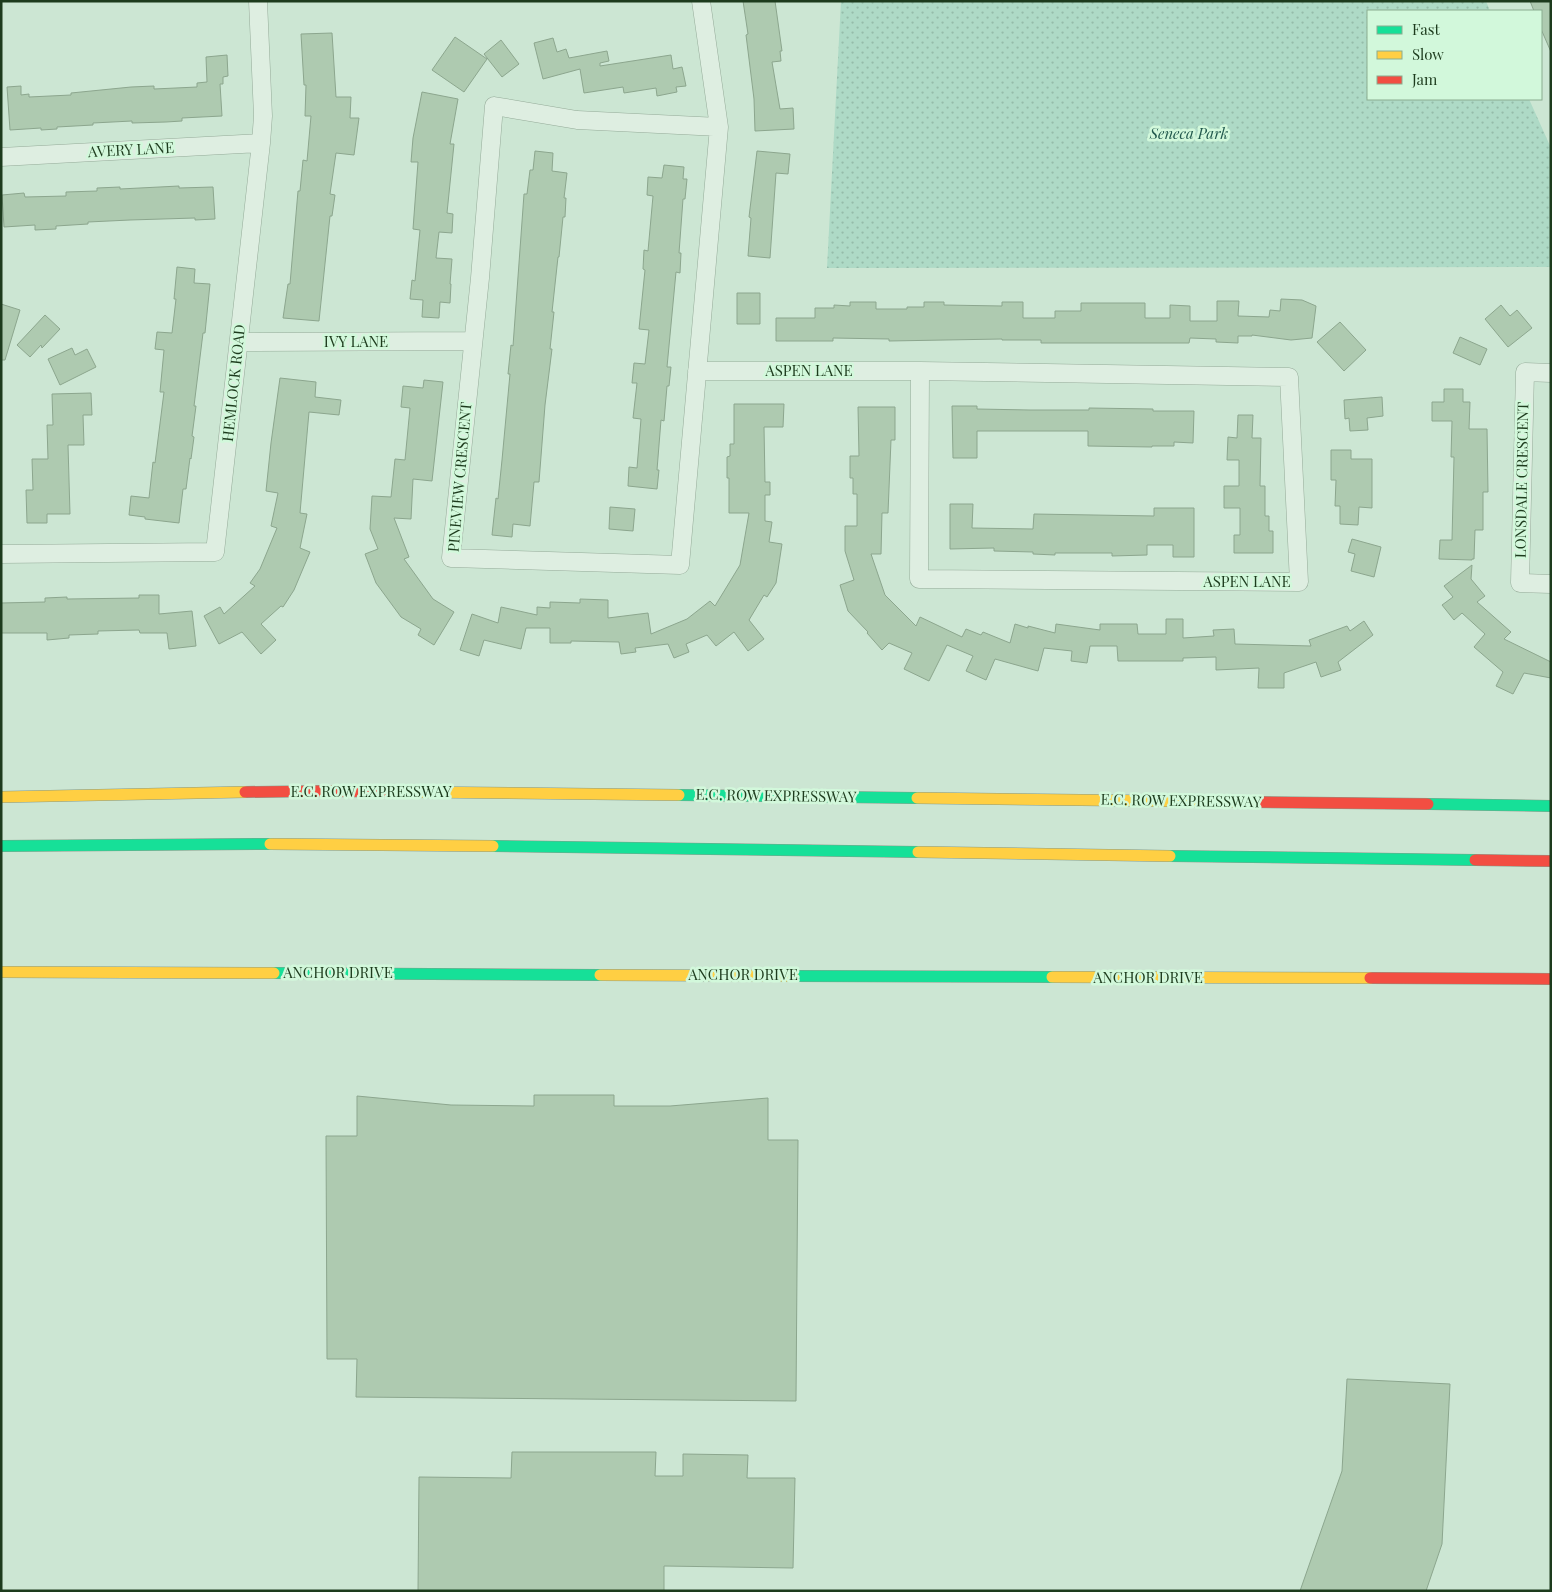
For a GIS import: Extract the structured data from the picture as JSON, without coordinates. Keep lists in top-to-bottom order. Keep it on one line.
{"streets":{"main road":["E.C. ROW EXPRESSWAY","ANCHOR DRIVE"],"street":["AVERY LANE","IVY LANE","ASPEN LANE","HEMLOCK ROAD","PINEVIEW CRESCENT","LONSDALE CRESCENT"]},"crossings":[["AVERY LANE","HEMLOCK ROAD"],["IVY LANE","HEMLOCK ROAD"],["IVY LANE","PINEVIEW CRESCENT"],["ASPEN LANE","PINEVIEW CRESCENT"]],"parks":["Seneca Park"],"legend":["Fast","Slow","Jam"]}
